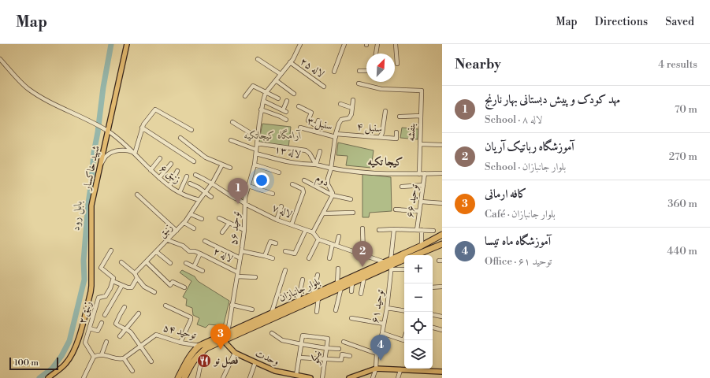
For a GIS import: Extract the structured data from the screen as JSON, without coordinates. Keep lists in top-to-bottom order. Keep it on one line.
{"streets":{"highway":["بلوار جانبازان"],"main road":["شهید خاکسار","وحدت"],"street":["لاله ۲۵","سنبل ۳","سنبل ۴","بنفشه","لاله ۱۳","زنبق ۶","دوم","توحید ۶۶","لاله ۷","توحید ۵۶","زنبق","لاله ۲","توحید ۶۱","زنبق ۲","توحید ۵۴","نیکو"]},"crossings":[["لاله ۲۵","توحید ۵۶"],["سنبل ۳","سنبل ۴"],["بنفشه","لاله ۱۳"],["لاله ۱۳","توحید ۶۶"],["لاله ۱۳","توحید ۵۶"],["شهید خاکسار","زنبق ۶"],["زنبق ۶","زنبق"],["لاله ۷","توحید ۵۶"],["لاله ۷","زنبق"],["توحید ۵۶","لاله ۲"],["توحید ۵۶","بلوار جانبازان"],["زنبق","لاله ۲"],["بلوار جانبازان","توحید ۶۱"],["بلوار جانبازان","توحید ۵۴"],["بلوار جانبازان","وحدت"]],"districts":["کیجا تکیه"],"water":["بابل رود"],"parks":["آرامگاه کیجاتکیه"],"places":{"restaurant":["فصل نو"]},"scale_bar":"100 m","north":"top right","page":{"header":"Map","nav":["Map","Directions","Saved"],"heading":["Nearby","4 results"],"list":[{"mark":"1","name":"مهد کودک و پیش دبستانی بهار نارنج","note":"School · لاله ۸","value":"70 m"},{"mark":"2","name":"آموزشگاه رباتیک آریان","note":"School · بلوار جانبازان","value":"270 m"},{"mark":"3","name":"کافه ارمانی","note":"Café · بلوار جانبازان","value":"360 m"},{"mark":"4","name":"آموزشگاه ماه تیسا","note":"Office · توحید ۶۱","value":"440 m"}],"pins":["1","2","3","4"],"map_buttons":["+","−"],"scale":"100 m"}}
